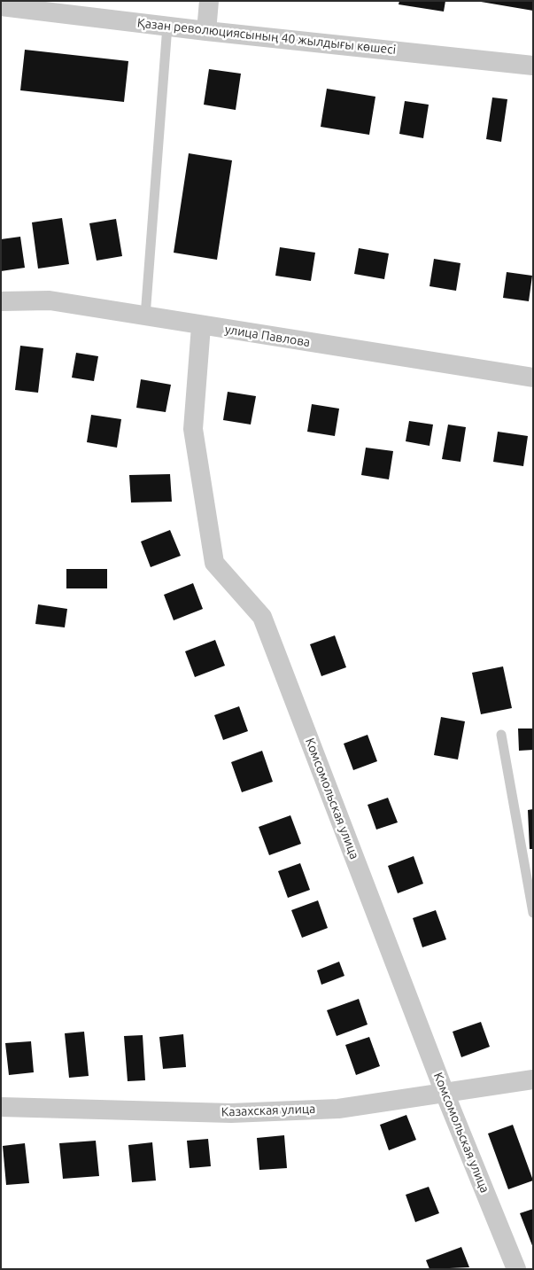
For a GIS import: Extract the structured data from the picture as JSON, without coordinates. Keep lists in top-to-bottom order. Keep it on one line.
{"streets":{"street":["Қазан революциясының 40 жылдығы көшесі","улица Павлова","Комсомольская улица","Казахская улица"]},"crossings":[["улица Павлова","Комсомольская улица"],["Комсомольская улица","Казахская улица"]]}
